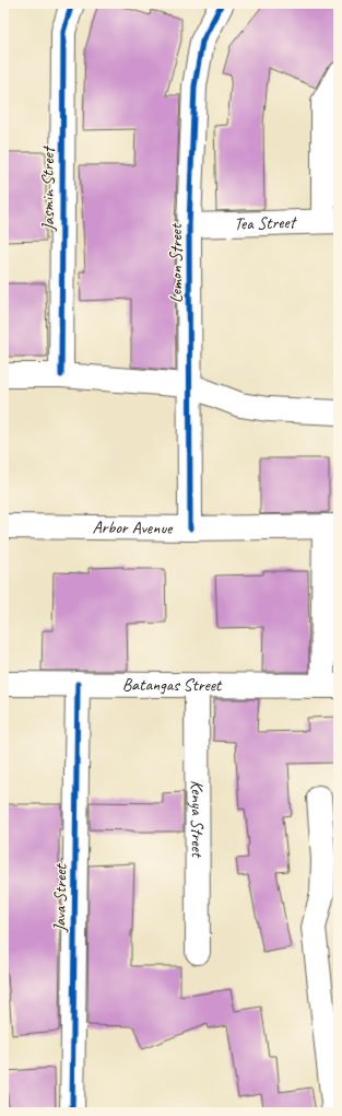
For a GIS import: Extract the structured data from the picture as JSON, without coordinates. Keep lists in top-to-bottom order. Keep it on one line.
{"streets":{"street":["Jasmin Street","Tea Street","Lemon Street","Arbor Avenue","Batangas Street","Kenya Street","Java Street"]},"crossings":[["Tea Street","Lemon Street"],["Lemon Street","Arbor Avenue"],["Batangas Street","Kenya Street"],["Batangas Street","Java Street"]]}
